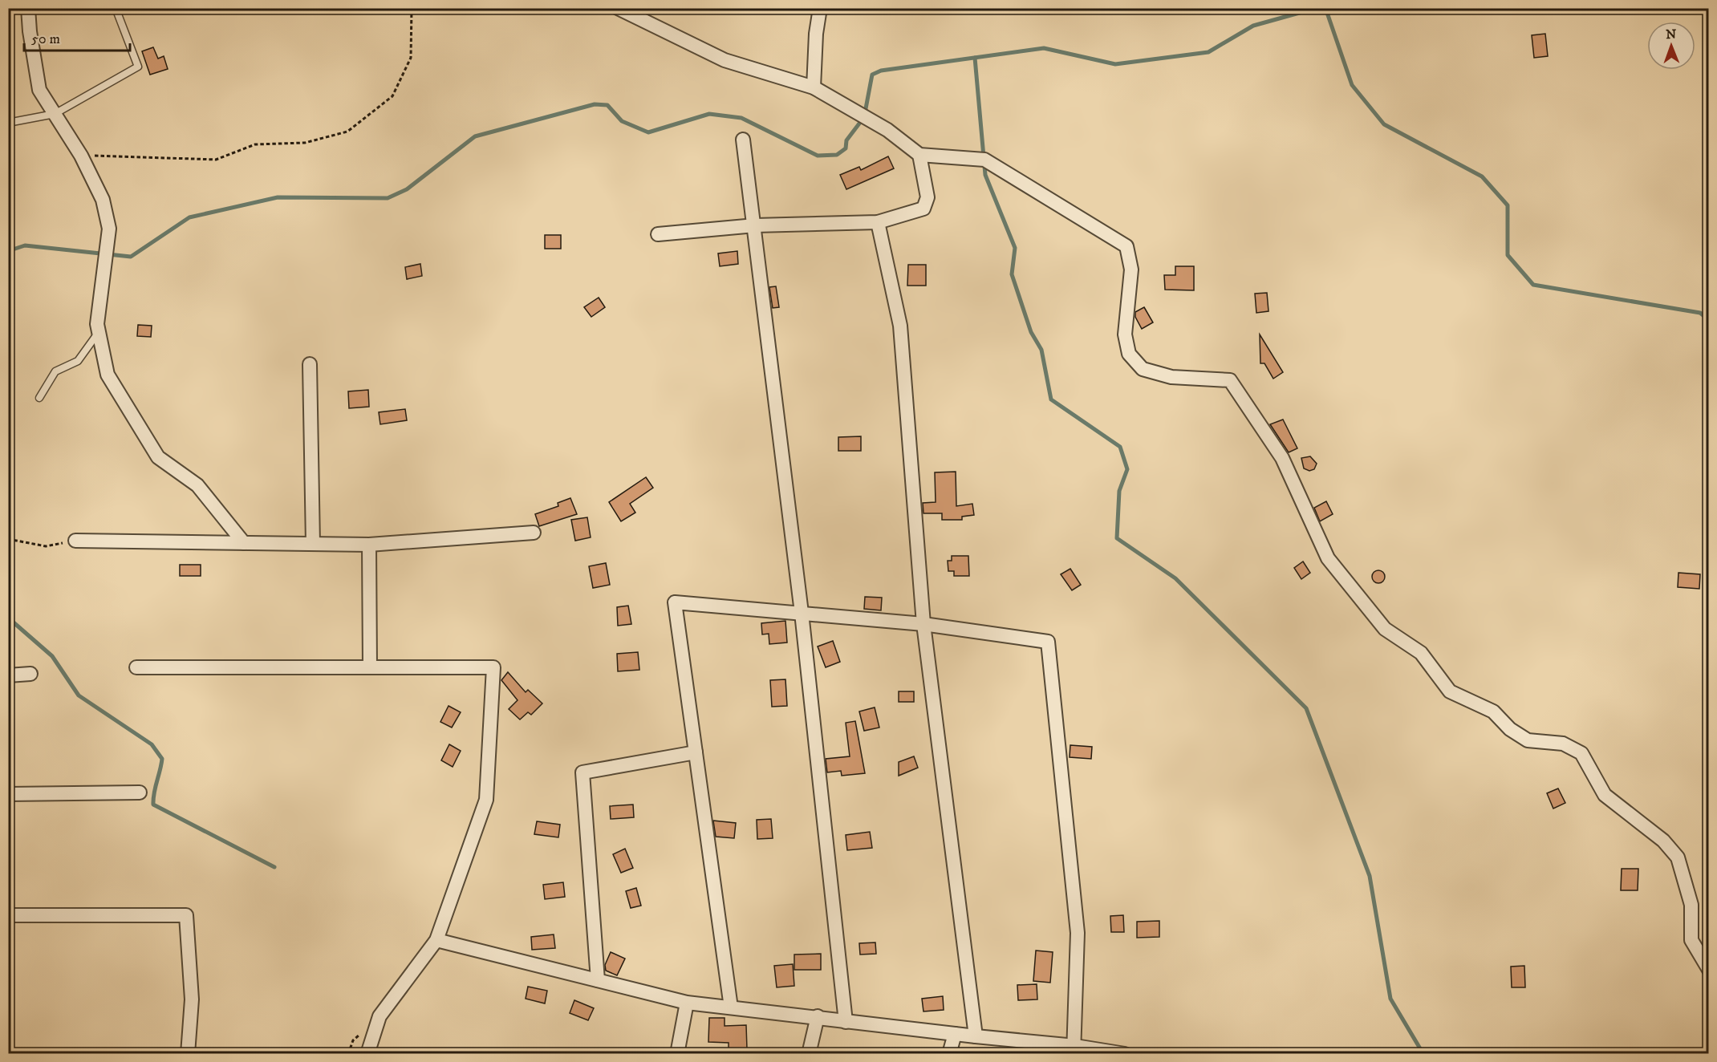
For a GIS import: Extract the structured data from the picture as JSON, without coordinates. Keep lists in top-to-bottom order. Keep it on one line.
{"scale_bar":"50 m","north":"top"}
